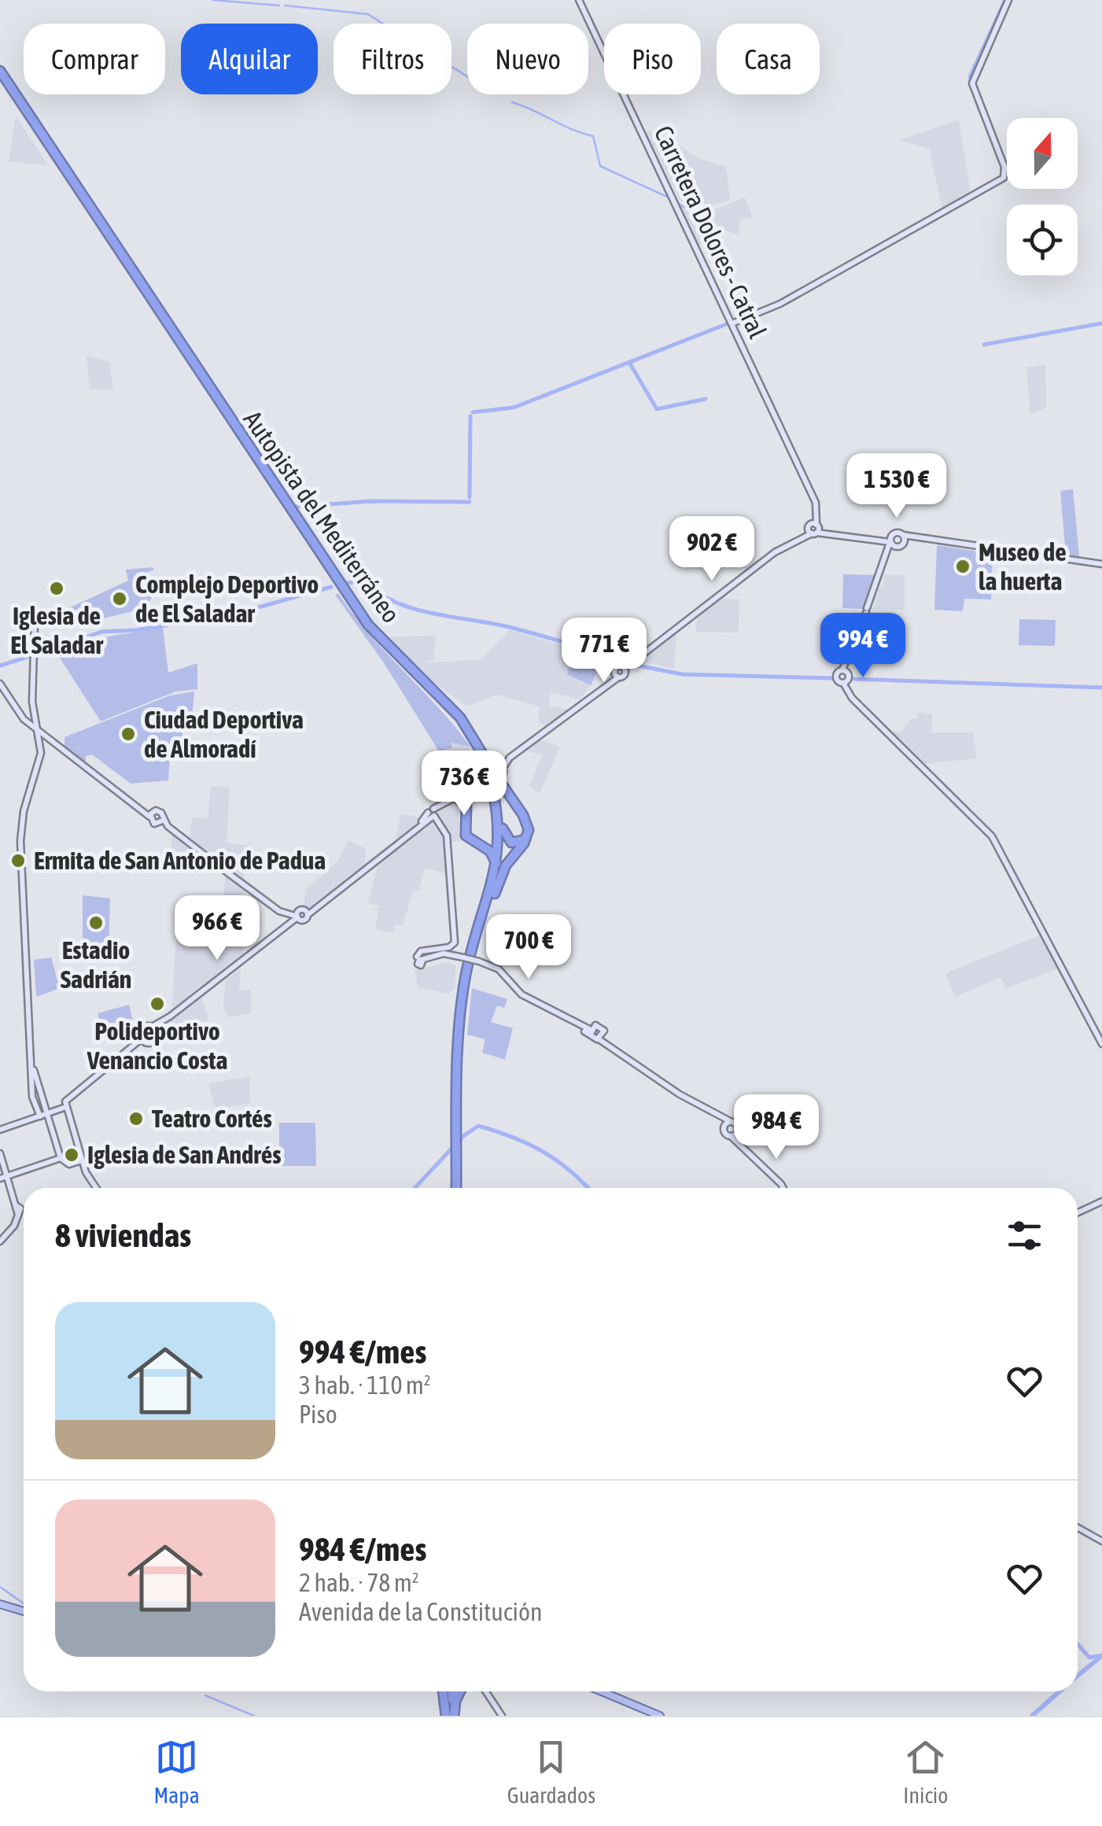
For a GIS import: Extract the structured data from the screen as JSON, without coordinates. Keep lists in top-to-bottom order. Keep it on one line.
{"streets":{"highway":["Autopista del Mediterráneo"],"main road":["Carretera Dolores - Catral"]},"places":["Museo de la huerta","Iglesia de El Saladar","Complejo Deportivo de El Saladar","Ciudad Deportiva de Almoradí","Ermita de San Antonio de Padua","Estadio Sadrián","Polideportivo Venancio Costa","Teatro Cortés","Iglesia de San Andrés"],"north":"top","page":{"chip":["Comprar","Alquilar","Filtros","Nuevo","Piso","Casa"],"price":["1 530 €","902 €","994 €","771 €","736 €","966 €","700 €","984 €"],"heading":"8 viviendas","list":[{"name":"994 €/mes","note":"3 hab. · 110 m² · Piso"},{"name":"984 €/mes","note":"2 hab. · 78 m² · Avenida de la Constitución"}],"tabs":["Mapa","Guardados","Inicio"]}}
